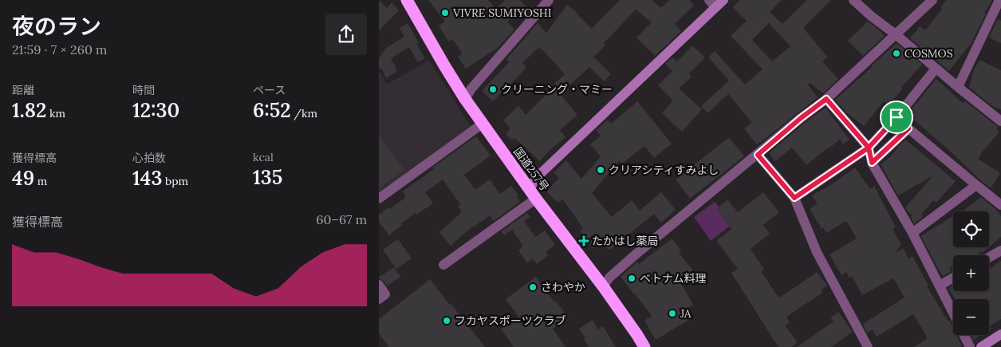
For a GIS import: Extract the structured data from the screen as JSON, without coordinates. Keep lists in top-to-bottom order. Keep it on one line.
{"streets":{"highway":["国道257号"]},"places":{"other":["VIVRE SUMIYOSHI","COSMOS","クリーニング・マミー","クリアシティすみよし","ベトナム料理","さわやか","JA","フカヤスポーツクラブ"],"health":["たかはし薬局"]},"page":{"heading":["夜のラン","21:59 · 7 × 260 m"],"stats":[["距離","1.82 km"],["時間","12:30"],["ペース","6:52 /km"],["獲得標高","49 m"],["心拍数","143 bpm"],["kcal","135"]],"chart":["獲得標高","60–67 m"],"map_buttons":["+","−"]}}
